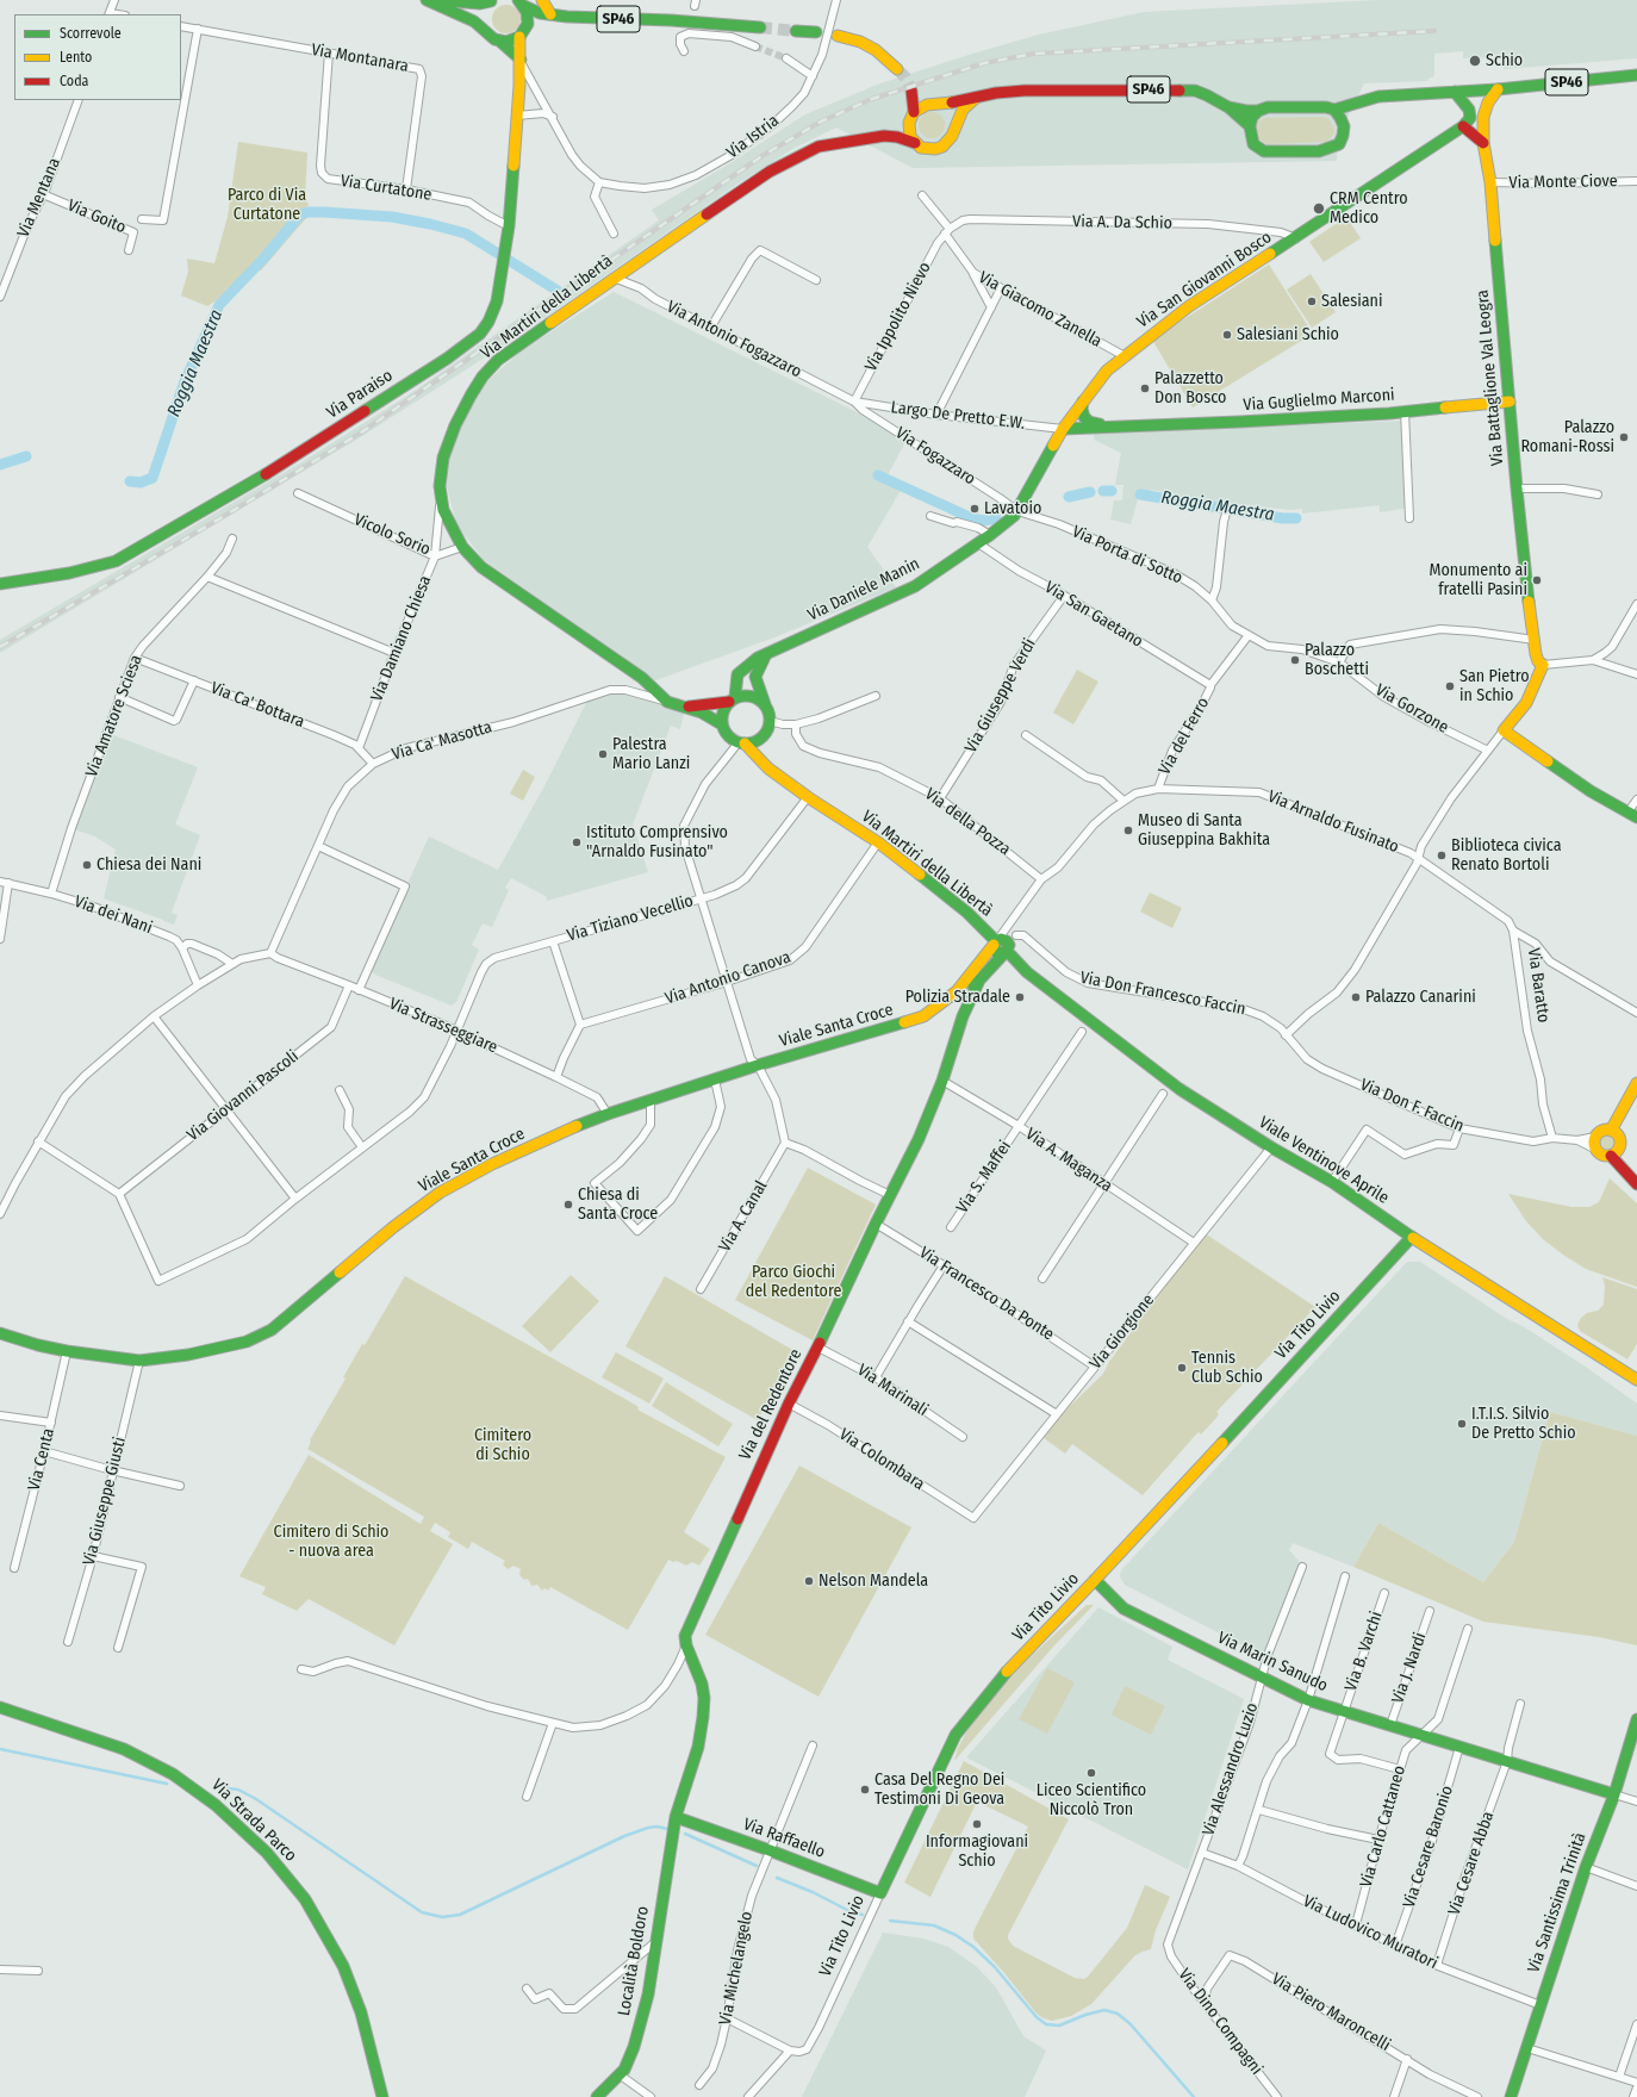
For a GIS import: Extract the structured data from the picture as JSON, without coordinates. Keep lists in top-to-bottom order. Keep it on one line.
{"streets":{"street":["SP46","Via Montanara","Via Istria","Via Monte Ciove","Via Curtatone","Via Mentana","Via Goito","Via A. Da Schio","Via San Giovanni Bosco","Via Martiri della Libertà","Via Giacomo Zanella","Via Ippolito Nievo","Via Antonio Fogazzaro","Via Battaglione Val Leogra","Via Paraiso","Via Guglielmo Marconi","Largo De Pretto E.W.","Via Fogazzaro","Vicolo Sorio","Via Porta di Sotto","Via Daniele Manin","Via San Gaetano","Via Damiano Chiesa","Via Giuseppe Verdi","Via Ca' Bottara","Via Gorzone","Via Amatore Sciesa","Via del Ferro","Via Ca' Masotta","Via della Pozza","Via Arnaldo Fusinato","Via dei Nani","Via Tiziano Vecellio","Via Antonio Canova","Via Baratto","Via Don Francesco Faccin","Via Strasseggiare","Viale Santa Croce","Via Giovanni Pascoli","Via Don F. Faccin","Via A. Maganza","Viale Ventinove Aprile","Via S. Maffei","Via A. Canal","Via Francesco Da Ponte","Via Tito Livio","Via Giorgione","Via Marinali","Via del Redentore","Via Centa","Via Colombara","Via Giuseppe Giusti","Via B. Varchi","Via Marin Sanudo","Via J. Nardi","Via Alessandro Luzio","Via Strada Parco","Via Carlo Cattaneo","Via Raffaello","Via Cesare Baronio","Via Cesare Abba","Via Santissima Trinità","Via Ludovico Muratori","Località Boldoro","Via Michelangelo","Via Piero Maroncelli","Via Dino Compagni"]},"crossings":[["SP46","Via Martiri della Libertà"],["SP46","Via Battaglione Val Leogra"],["Via Montanara","Via Curtatone"],["Via Monte Ciove","Via Battaglione Val Leogra"],["Via Curtatone","Via Paraiso"],["Via Mentana","Via Goito"],["Via A. Da Schio","Via San Giovanni Bosco"],["Via A. Da Schio","Via Giacomo Zanella"],["Via A. Da Schio","Via Ippolito Nievo"],["Via San Giovanni Bosco","Via Giacomo Zanella"],["Via San Giovanni Bosco","Via Guglielmo Marconi"],["Via San Giovanni Bosco","Largo De Pretto E.W."],["Via San Giovanni Bosco","Via Fogazzaro"],["Via San Giovanni Bosco","Via Porta di Sotto"],["Via San Giovanni Bosco","Via Daniele Manin"],["Via Martiri della Libertà","Via Antonio Fogazzaro"],["Via Martiri della Libertà","Vicolo Sorio"],["Via Martiri della Libertà","Via Damiano Chiesa"],["Via Martiri della Libertà","Via Ca' Masotta"],["Via Martiri della Libertà","Via Arnaldo Fusinato"],["Via Martiri della Libertà","Via Tiziano Vecellio"],["Via Martiri della Libertà","Via Antonio Canova"],["Via Martiri della Libertà","Viale Santa Croce"],["Via Martiri della Libertà","Viale Ventinove Aprile"],["Via Giacomo Zanella","Via Ippolito Nievo"],["Via Ippolito Nievo","Via Antonio Fogazzaro"],["Via Ippolito Nievo","Largo De Pretto E.W."],["Via Ippolito Nievo","Via Fogazzaro"],["Via Antonio Fogazzaro","Largo De Pretto E.W."],["Via Antonio Fogazzaro","Via Fogazzaro"],["Via Battaglione Val Leogra","Via Guglielmo Marconi"],["Via Guglielmo Marconi","Largo De Pretto E.W."],["Largo De Pretto E.W.","Via Fogazzaro"],["Via Fogazzaro","Via Porta di Sotto"],["Via Fogazzaro","Via Daniele Manin"],["Vicolo Sorio","Via Damiano Chiesa"],["Via Porta di Sotto","Via Daniele Manin"],["Via Porta di Sotto","Via Gorzone"],["Via Porta di Sotto","Via del Ferro"],["Via Daniele Manin","Via San Gaetano"],["Via San Gaetano","Via Giuseppe Verdi"],["Via San Gaetano","Via del Ferro"],["Via Damiano Chiesa","Via Ca' Bottara"],["Via Giuseppe Verdi","Via della Pozza"],["Via Ca' Bottara","Via Amatore Sciesa"],["Via Ca' Bottara","Via Ca' Masotta"],["Via Gorzone","Via del Ferro"],["Via Amatore Sciesa","Via dei Nani"],["Via del Ferro","Via Arnaldo Fusinato"],["Via Ca' Masotta","Via Strasseggiare"],["Via della Pozza","Via Arnaldo Fusinato"],["Via Arnaldo Fusinato","Via Baratto"],["Via Arnaldo Fusinato","Viale Santa Croce"],["Via Tiziano Vecellio","Via Strasseggiare"],["Via Tiziano Vecellio","Via Giovanni Pascoli"],["Via Baratto","Via Don F. Faccin"],["Via Don Francesco Faccin","Via Don F. Faccin"],["Via Strasseggiare","Viale Santa Croce"],["Via Strasseggiare","Via Giovanni Pascoli"],["Viale Santa Croce","Viale Ventinove Aprile"],["Viale Santa Croce","Via del Redentore"],["Viale Santa Croce","Via Centa"],["Viale Santa Croce","Via Giuseppe Giusti"],["Via Don F. Faccin","Viale Ventinove Aprile"],["Via A. Maganza","Via S. Maffei"],["Via A. Maganza","Via Giorgione"],["Via A. Maganza","Via del Redentore"],["Viale Ventinove Aprile","Via Tito Livio"],["Viale Ventinove Aprile","Via Giorgione"],["Via Francesco Da Ponte","Via Giorgione"],["Via Francesco Da Ponte","Via del Redentore"],["Via Tito Livio","Via Marin Sanudo"],["Via Tito Livio","Via Raffaello"],["Via Giorgione","Via Colombara"],["Via Marinali","Via del Redentore"],["Via del Redentore","Via Colombara"],["Via B. Varchi","Via Marin Sanudo"],["Via B. Varchi","Via Carlo Cattaneo"],["Via Marin Sanudo","Via J. Nardi"],["Via Marin Sanudo","Via Alessandro Luzio"],["Via Marin Sanudo","Via Carlo Cattaneo"],["Via Marin Sanudo","Via Cesare Baronio"],["Via Marin Sanudo","Via Cesare Abba"],["Via Marin Sanudo","Via Santissima Trinità"],["Via Alessandro Luzio","Via Ludovico Muratori"],["Via Alessandro Luzio","Via Dino Compagni"],["Via Carlo Cattaneo","Via Ludovico Muratori"],["Via Raffaello","Località Boldoro"],["Via Raffaello","Via Michelangelo"],["Via Cesare Baronio","Via Ludovico Muratori"],["Via Cesare Abba","Via Ludovico Muratori"],["Via Santissima Trinità","Via Ludovico Muratori"],["Via Piero Maroncelli","Via Dino Compagni"]],"water":["Roggia Maestra"],"parks":["Parco di Via Curtatone","Parco Giochi del Redentore","Cimitero di Schio","Cimitero di Schio - nuova area"],"places":["Schio","CRM Centro Medico","Salesiani","Salesiani Schio","Palazzetto Don Bosco","Palazzo Romani-Rossi","Lavatoio","Monumento ai fratelli Pasini","Palazzo Boschetti","San Pietro in Schio","Palestra Mario Lanzi","Museo di Santa Giuseppina Bakhita","Istituto Comprensivo \"Arnaldo Fusinato\"","Biblioteca civica Renato Bortoli","Chiesa dei Nani","Polizia Stradale","Palazzo Canarini","Chiesa di Santa Croce","Tennis Club Schio","I.T.I.S. Silvio De Pretto Schio","Nelson Mandela","Liceo Scientifico Niccolò Tron","Casa Del Regno Dei Testimoni Di Geova","Informagiovani Schio"],"legend":["Scorrevole","Lento","Coda"]}
